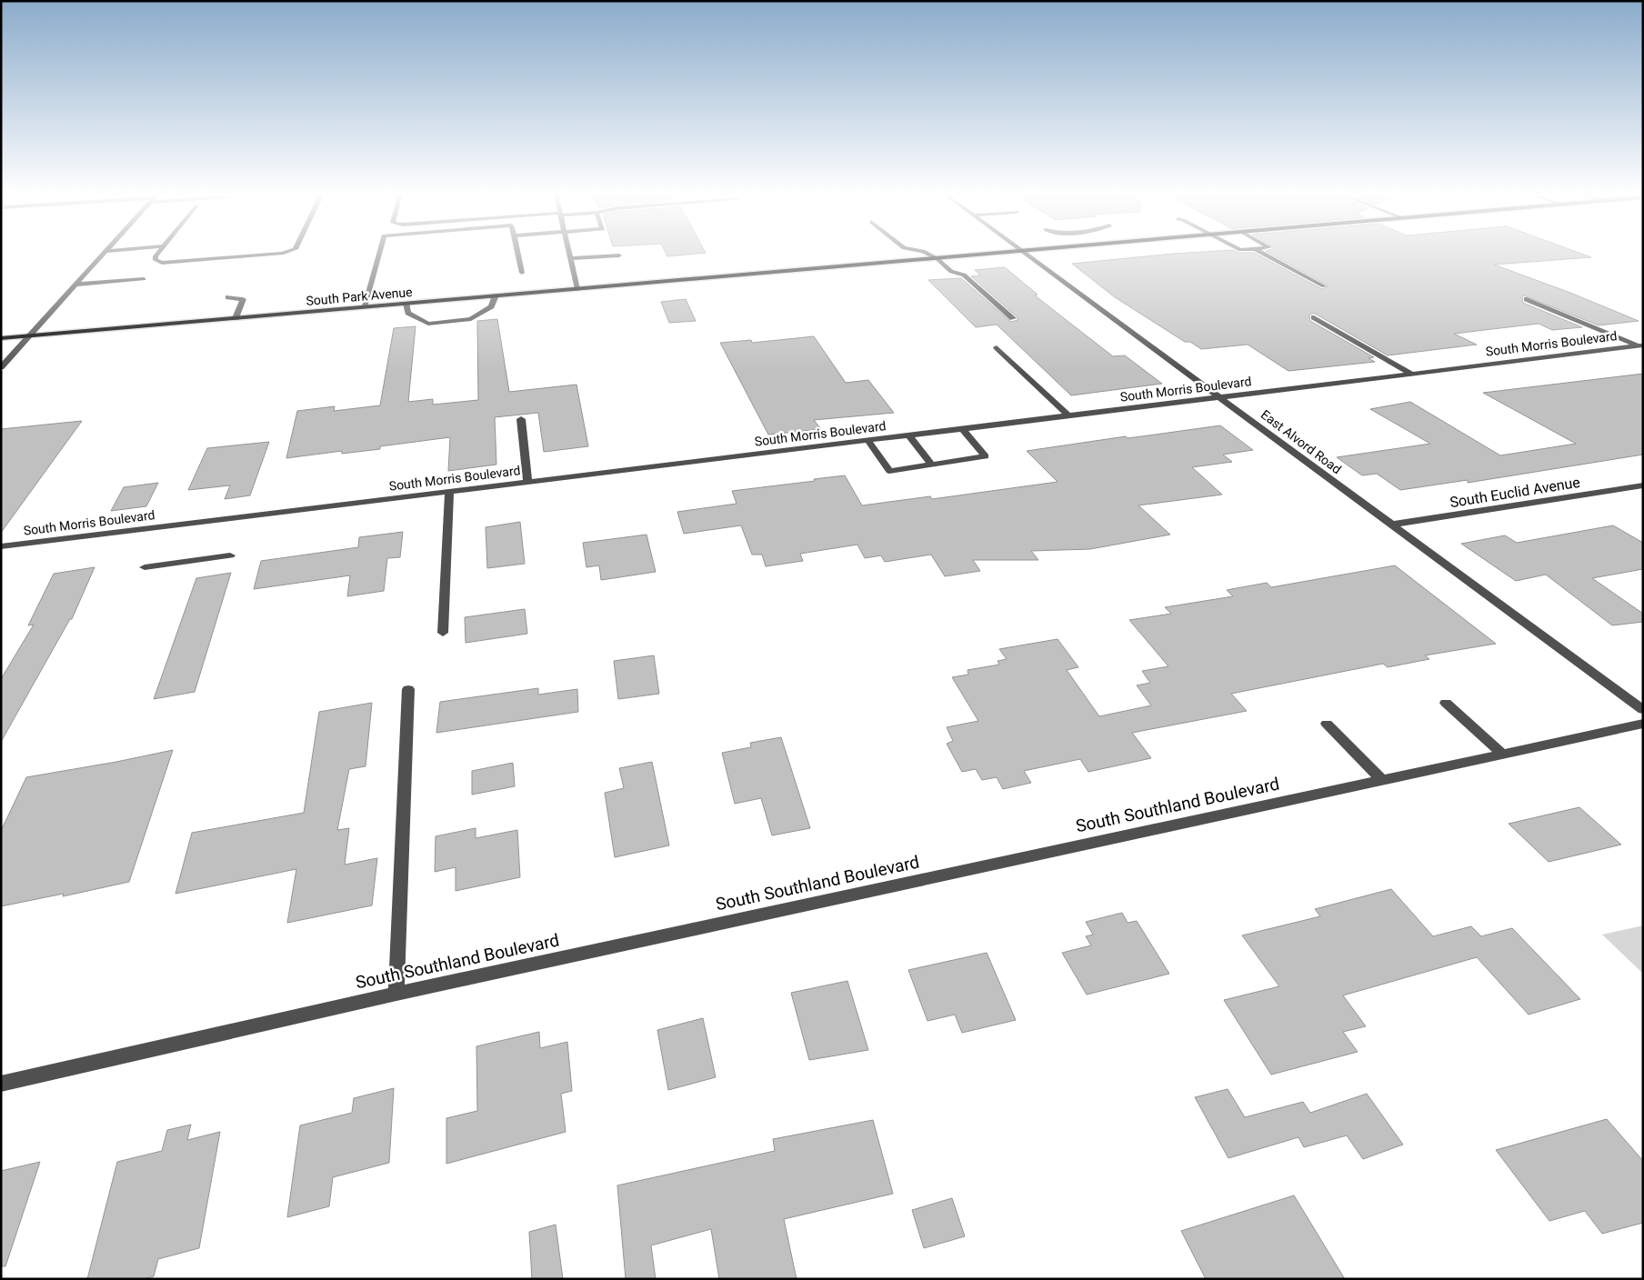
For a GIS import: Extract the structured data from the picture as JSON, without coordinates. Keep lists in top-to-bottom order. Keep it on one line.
{"streets":{"main road":["South Park Avenue"],"street":["South Morris Boulevard","East Alvord Road","South Euclid Avenue","South Southland Boulevard"]},"crossings":[["South Morris Boulevard","East Alvord Road"],["East Alvord Road","South Euclid Avenue"]]}
